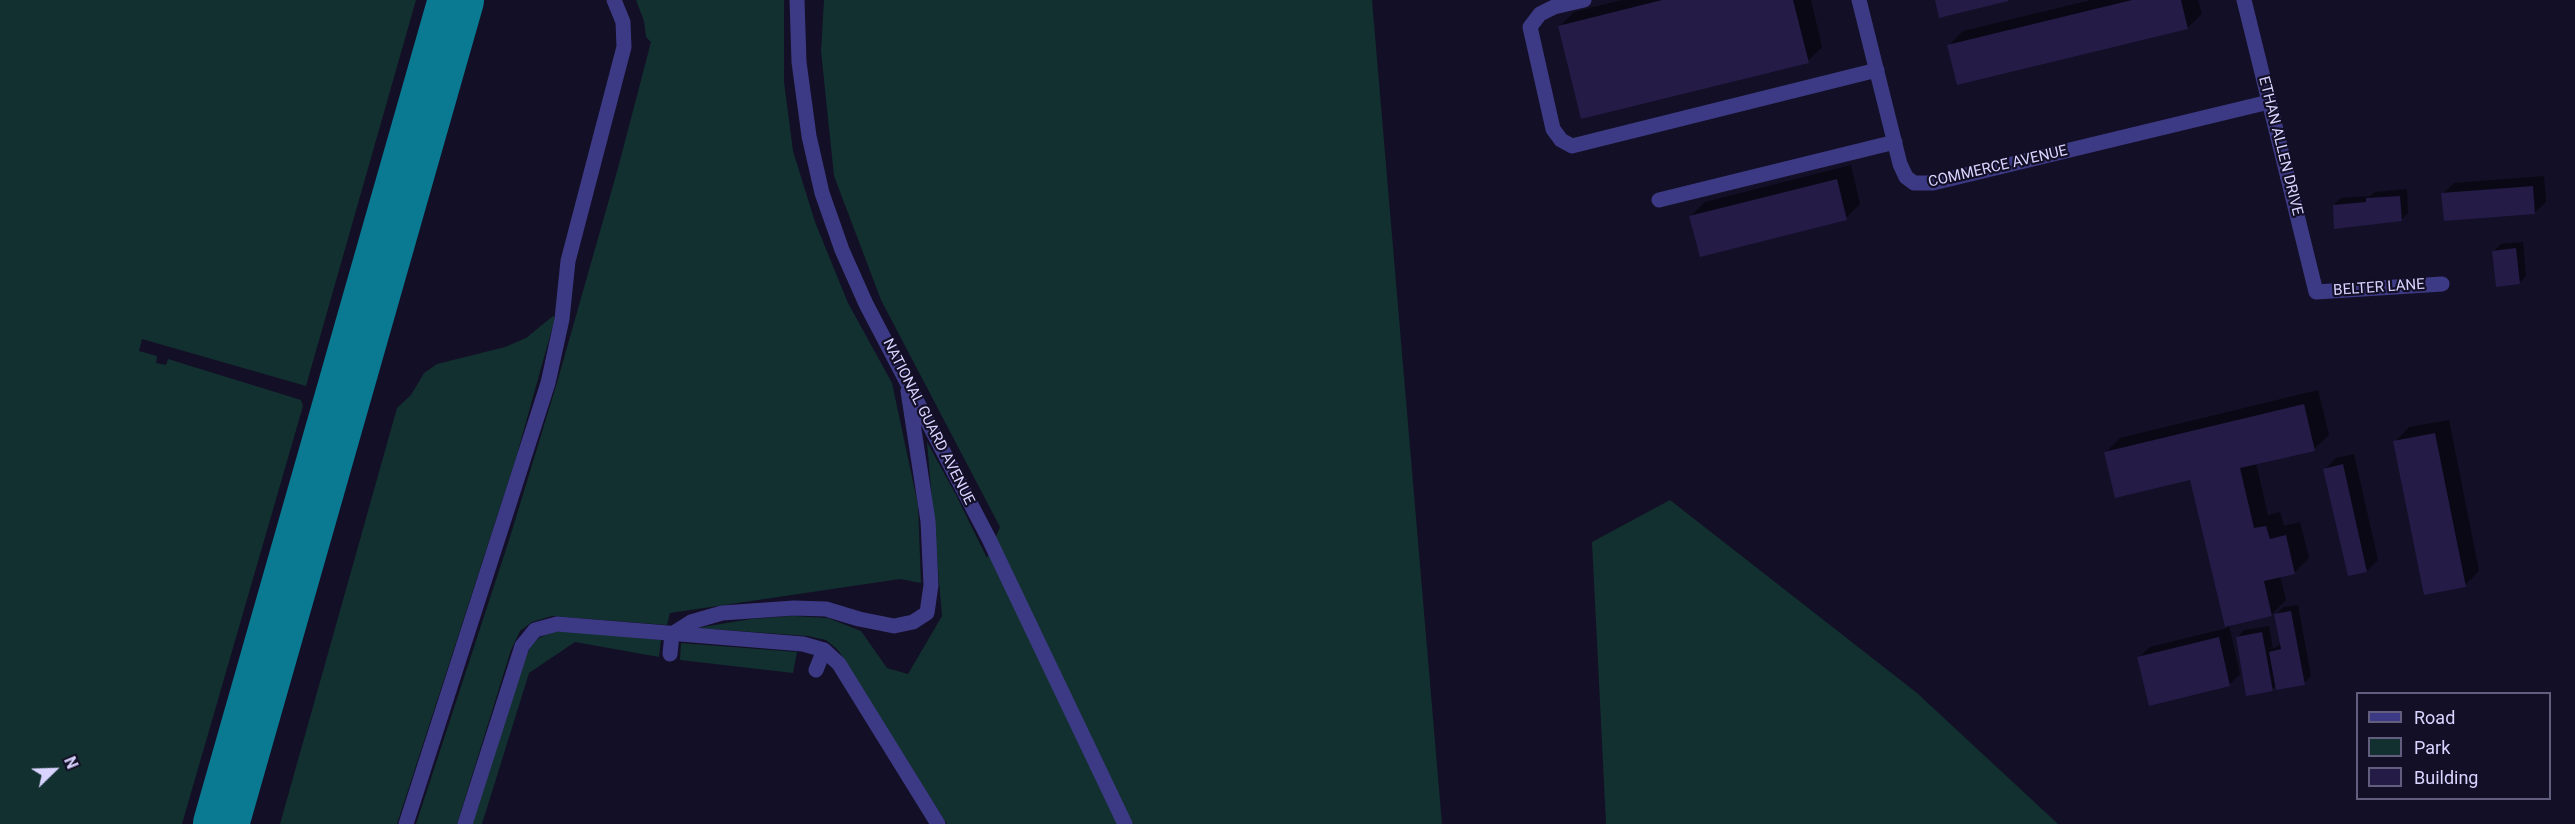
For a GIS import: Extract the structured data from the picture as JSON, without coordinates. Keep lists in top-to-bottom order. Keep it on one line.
{"streets":{"street":["ETHAN ALLEN DRIVE","COMMERCE AVENUE","BELTER LANE","NATIONAL GUARD AVENUE"]},"crossings":[["ETHAN ALLEN DRIVE","COMMERCE AVENUE"],["ETHAN ALLEN DRIVE","BELTER LANE"]],"legend":["Road","Park","Building"],"north":"top right"}
